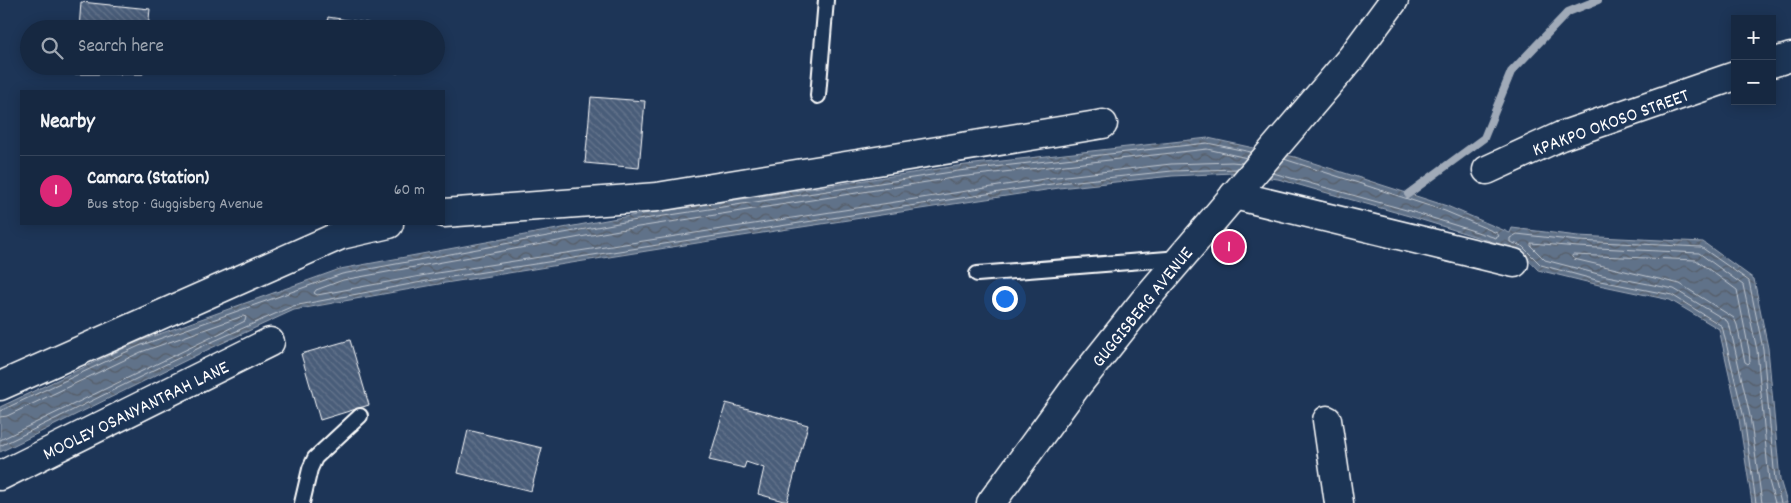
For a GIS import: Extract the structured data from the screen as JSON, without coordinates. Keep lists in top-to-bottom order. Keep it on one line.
{"streets":{"street":["KPAKPO OKOSO STREET","GUGGISBERG AVENUE","MOOLEY OSANYANTRAH LANE"]},"page":{"map_buttons":["+","−"],"search":"Search here","heading":"Nearby","list":[{"mark":"1","name":"Camara (Station)","note":"Bus stop · Guggisberg Avenue","value":"60 m"}],"pins":"1"}}
